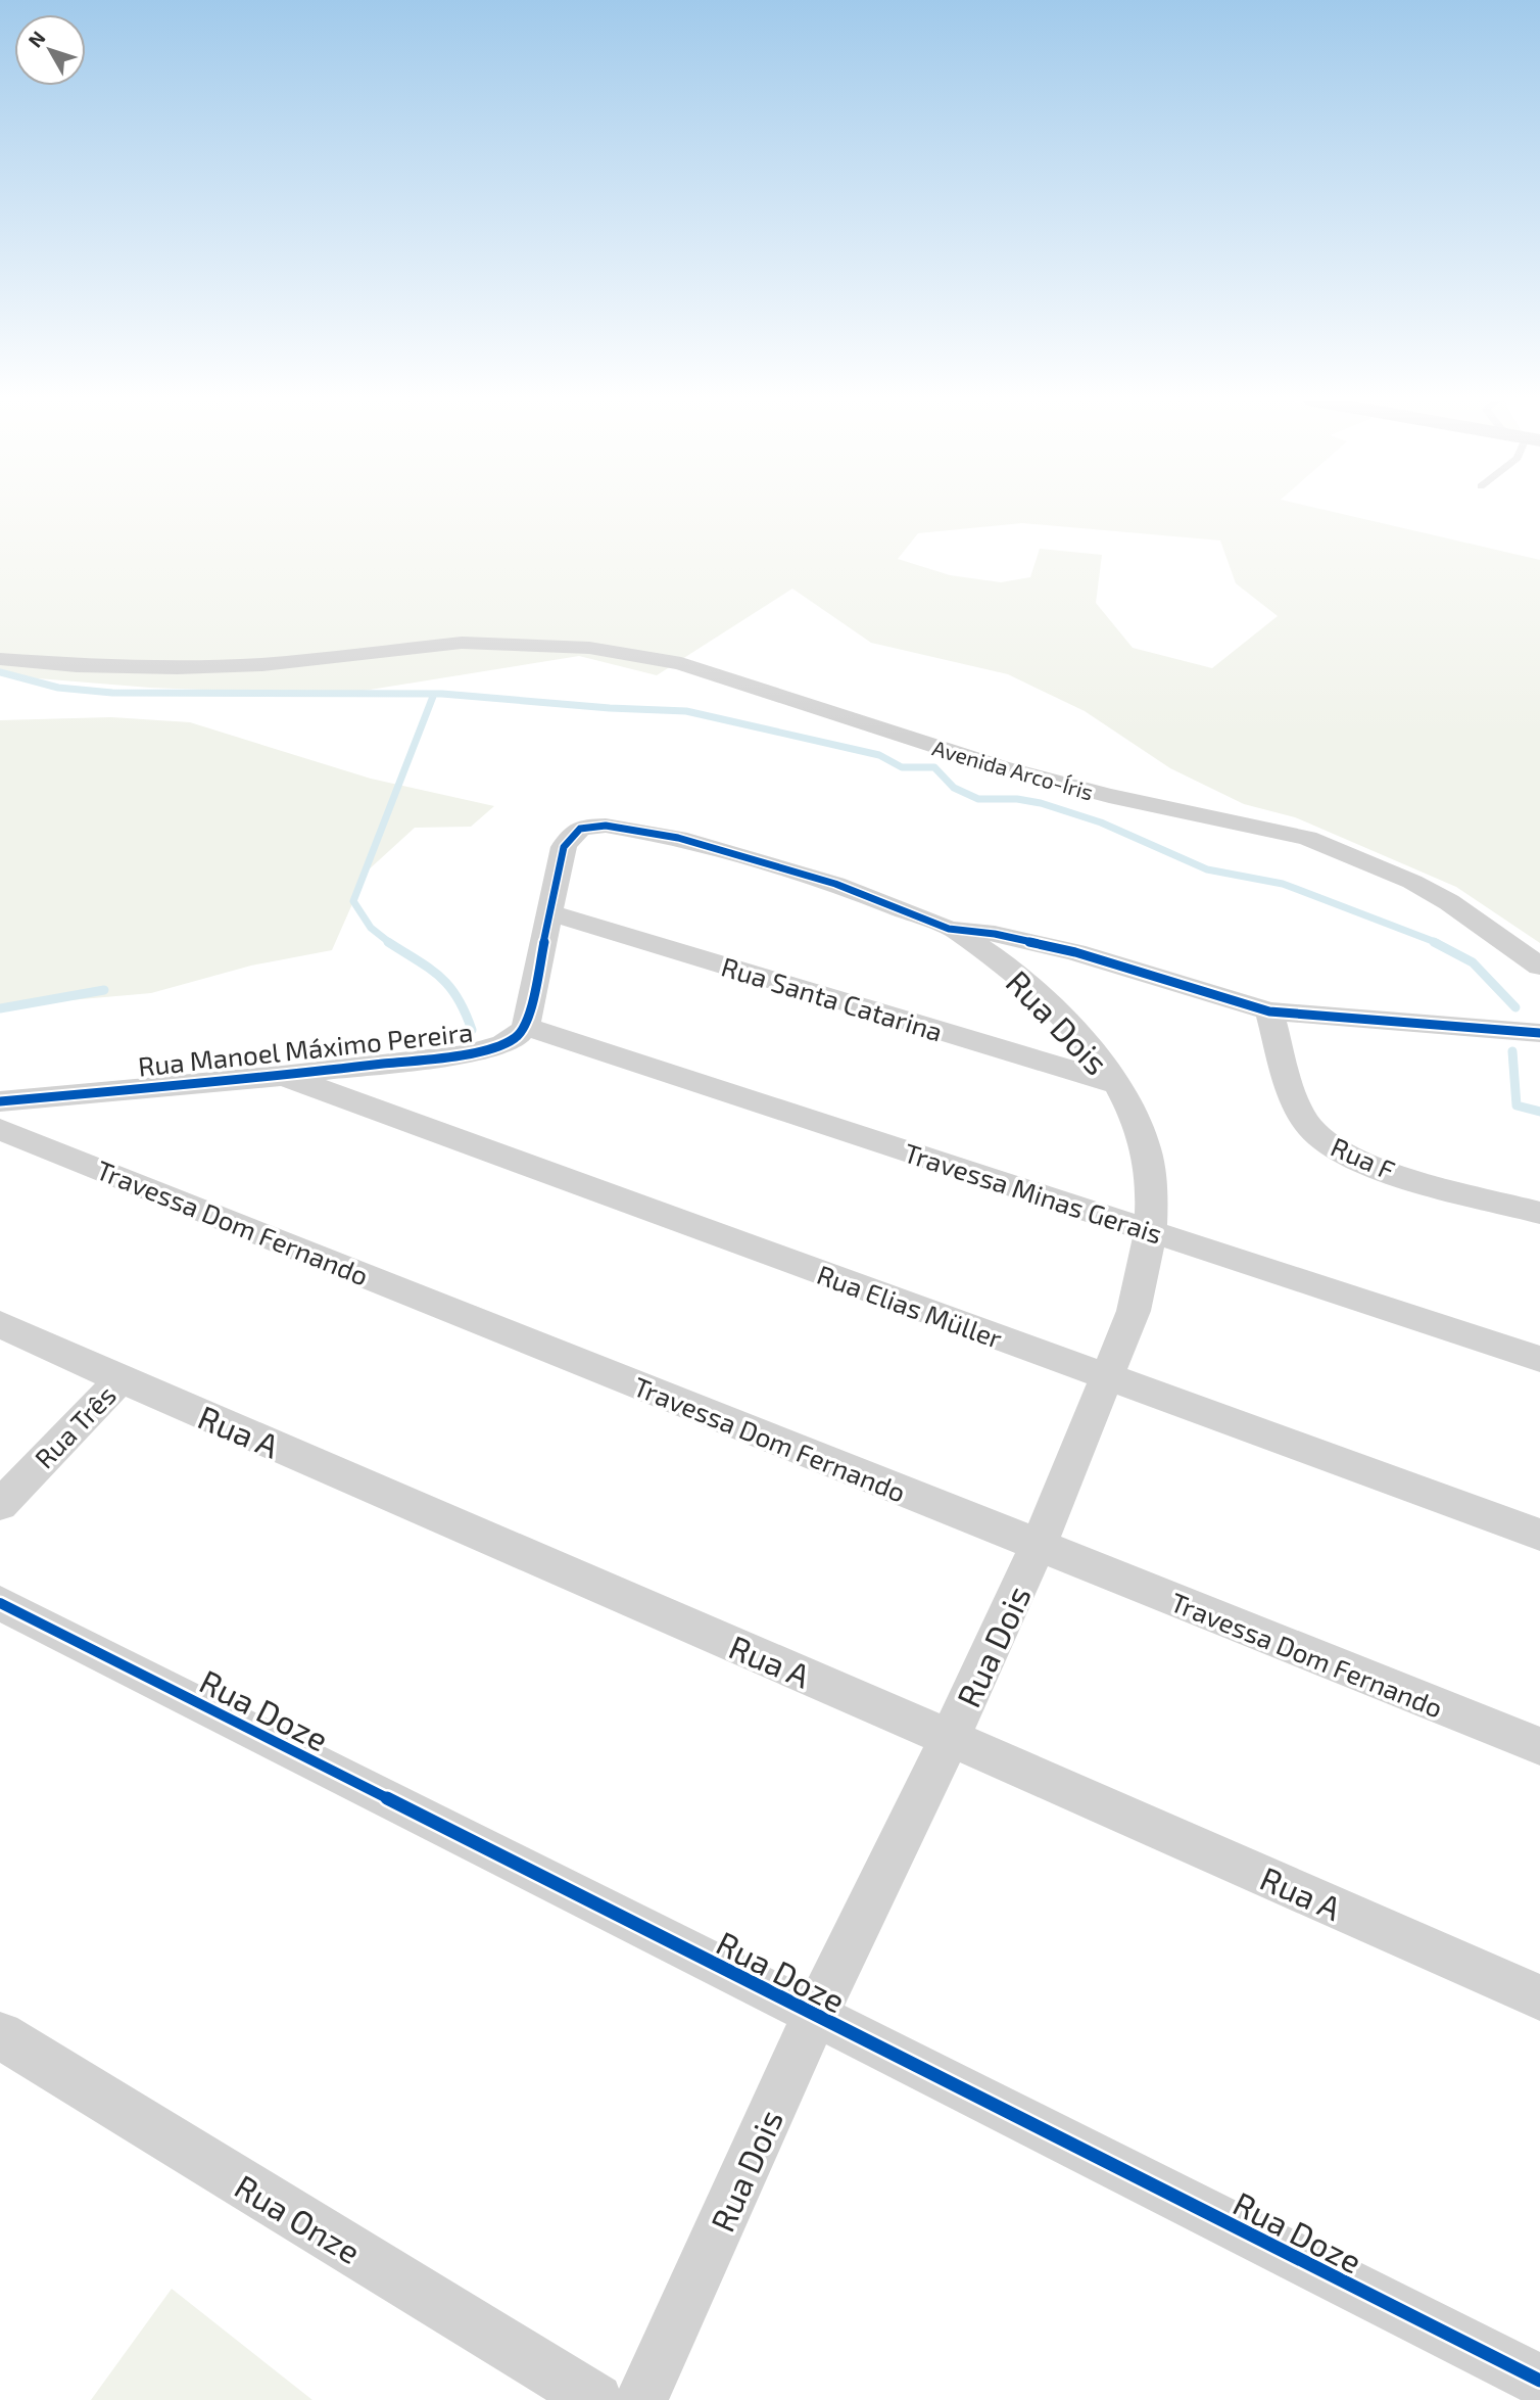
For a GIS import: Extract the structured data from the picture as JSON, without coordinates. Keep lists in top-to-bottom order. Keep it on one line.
{"streets":{"street":["Avenida Arco-Íris","Rua Santa Catarina","Rua Dois","Rua Manoel Máximo Pereira","Rua F","Travessa Minas Gerais","Travessa Dom Fernando","Rua Elias Müller","Rua Três","Rua A","Rua Doze","Rua Onze"]},"crossings":[["Rua Santa Catarina","Rua Dois"],["Rua Dois","Travessa Minas Gerais"],["Rua Dois","Travessa Dom Fernando"],["Rua Dois","Rua Elias Müller"],["Rua Dois","Rua A"],["Rua Dois","Rua Doze"],["Rua Manoel Máximo Pereira","Travessa Minas Gerais"],["Rua Manoel Máximo Pereira","Rua Elias Müller"],["Rua Três","Rua A"]],"north":"top left"}
